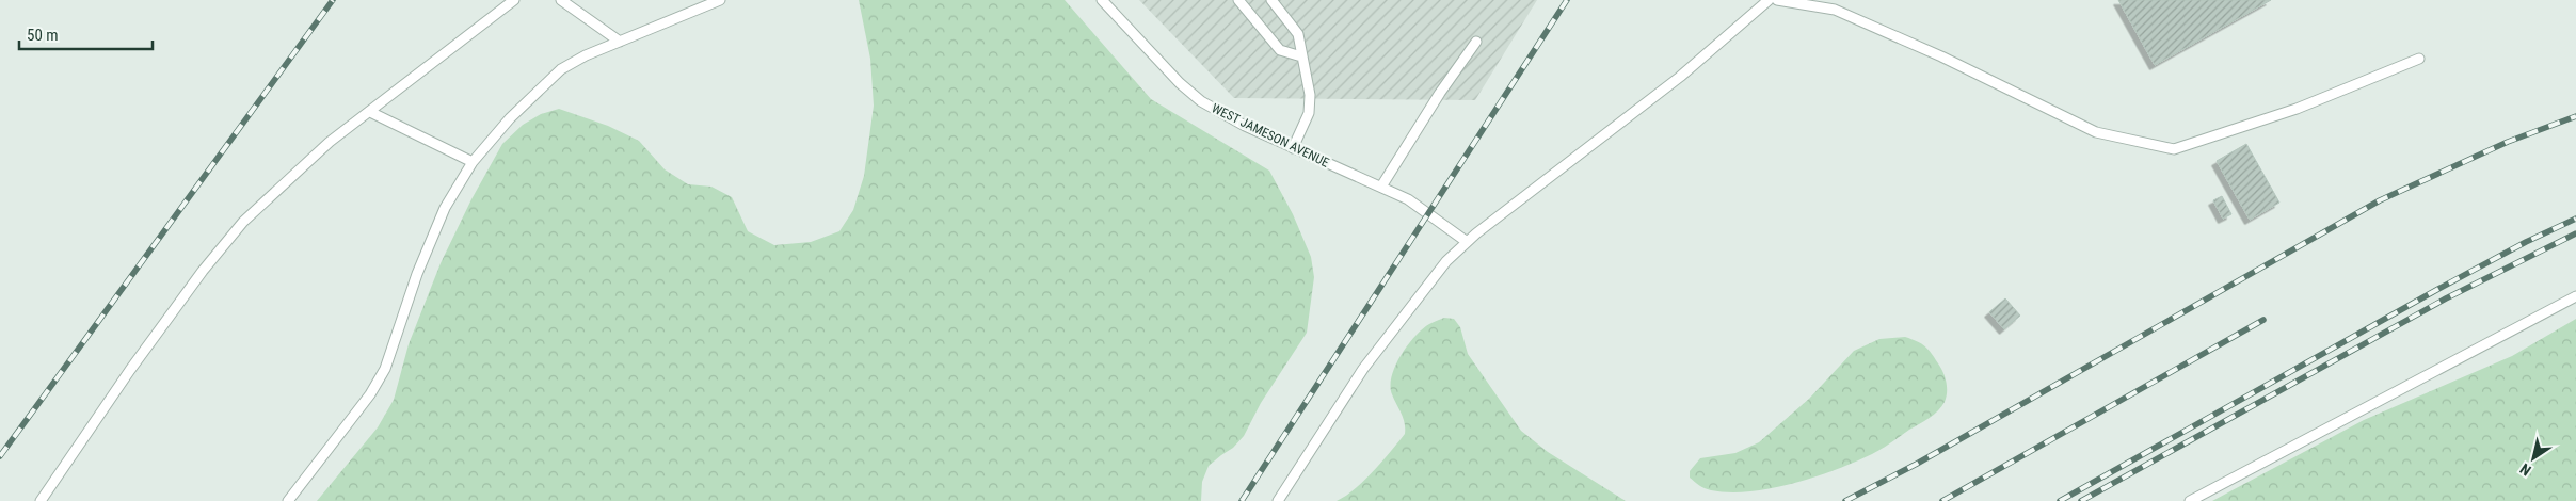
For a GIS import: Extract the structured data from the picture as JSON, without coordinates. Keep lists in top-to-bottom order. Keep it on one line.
{"streets":{"lane":["WEST JAMESON AVENUE"]},"scale_bar":"50 m","north":"bottom left"}
